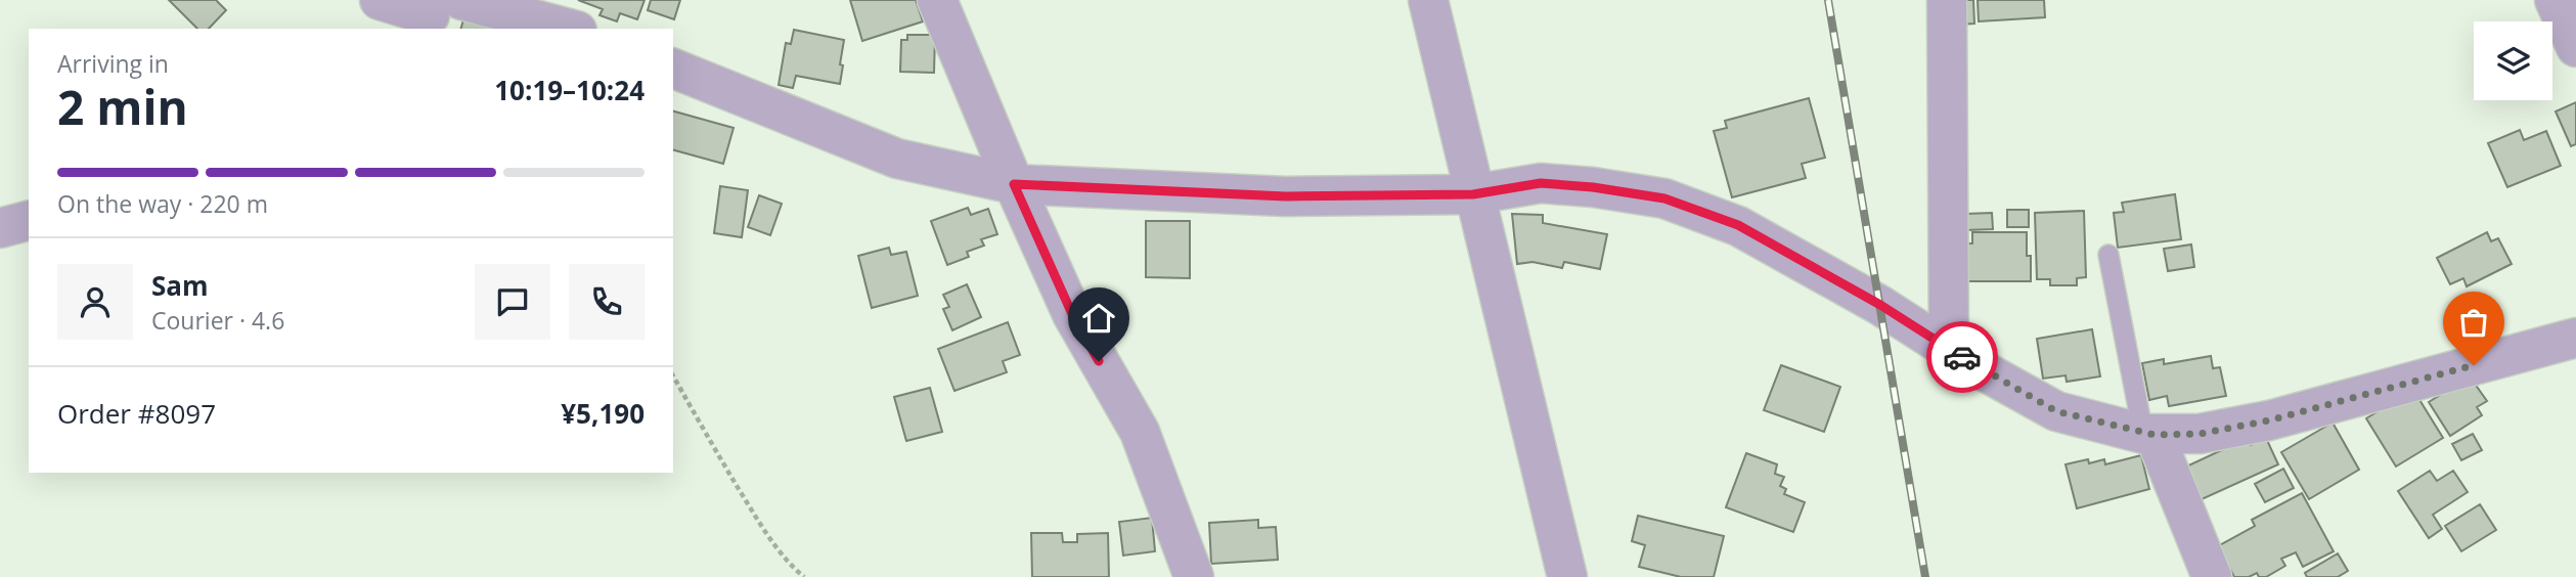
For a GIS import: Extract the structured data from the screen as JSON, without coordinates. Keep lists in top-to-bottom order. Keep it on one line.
{"page":{"heading":["2 min","Arriving in","10:19–10:24"],"panel":["Sam","Courier · 4.6","Order #8097","¥5,190"],"bar":"On the way · 220 m"}}
